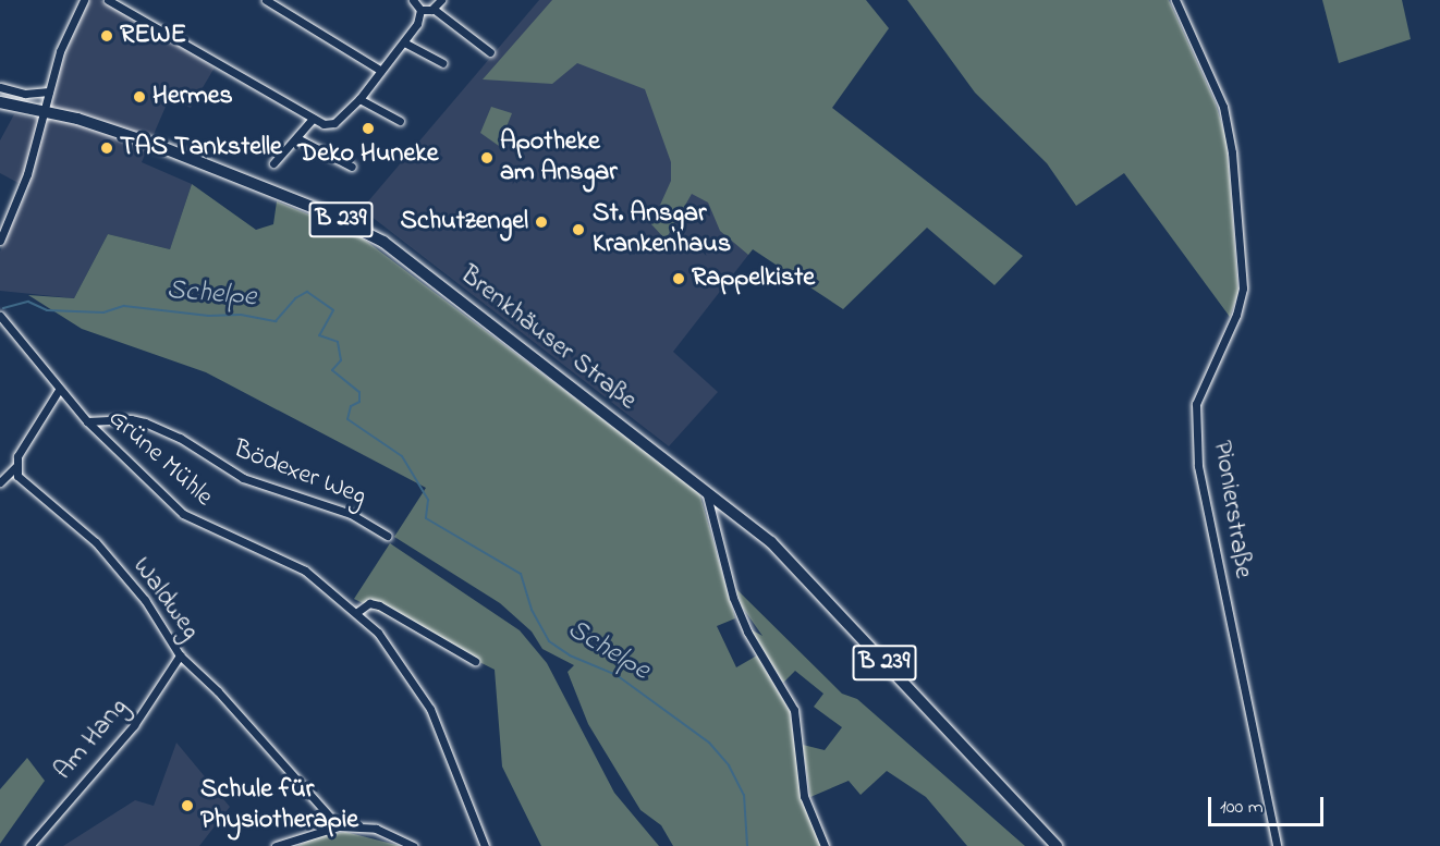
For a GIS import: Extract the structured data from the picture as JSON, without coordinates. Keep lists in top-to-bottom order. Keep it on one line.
{"streets":{"main road":["B 239","Brenkhäuser Straße"],"street":["Grüne Mühle","Bödexer Weg","Pionierstraße","Waldweg","Am Hang"]},"crossings":[["B 239","Brenkhäuser Straße"],["Grüne Mühle","Bödexer Weg"],["Waldweg","Am Hang"]],"water":["Schelpe"],"places":["REWE","Hermes","Deko Huneke","TAS Tankstelle","Apotheke am Ansgar","Schutzengel","St. Ansgar Krankenhaus","Rappelkiste","Schule für Physiotherapie"],"scale_bar":"100 m"}
